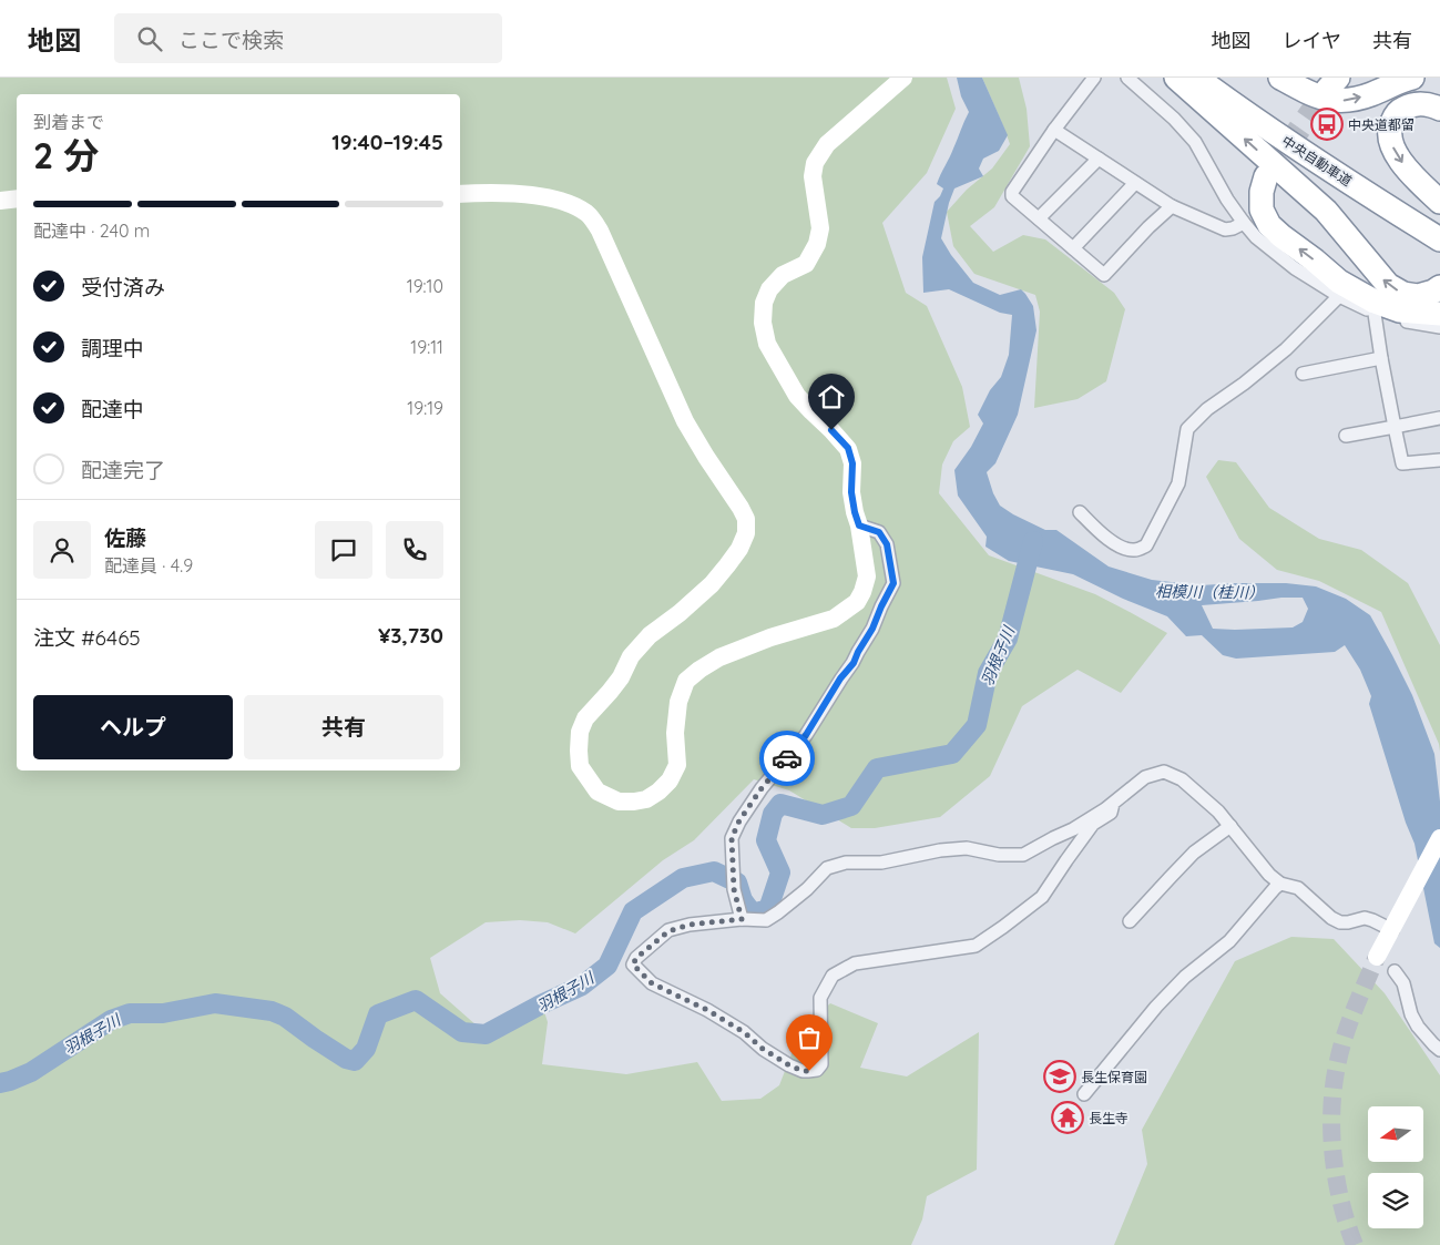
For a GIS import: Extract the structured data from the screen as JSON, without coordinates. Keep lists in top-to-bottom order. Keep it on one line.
{"streets":{"highway":["中央自動車道"]},"water":["相模川（桂川）","羽根子川"],"places":{"bus stop":["中央道都留"],"school or university":["長生保育園"],"temple":["長生寺"]},"north":"left","page":{"header":"地図","search":"ここで検索","nav":["地図","レイヤ","共有"],"heading":["2 分","到着まで","19:40–19:45"],"panel":["佐藤","配達員 · 4.9","注文 #6465","¥3,730"],"bar":"配達中 · 240 m","list":[["受付済み","19:10"],["調理中","19:11"],["配達中","19:19"],"配達完了"],"buttons":["ヘルプ","共有"]}}
